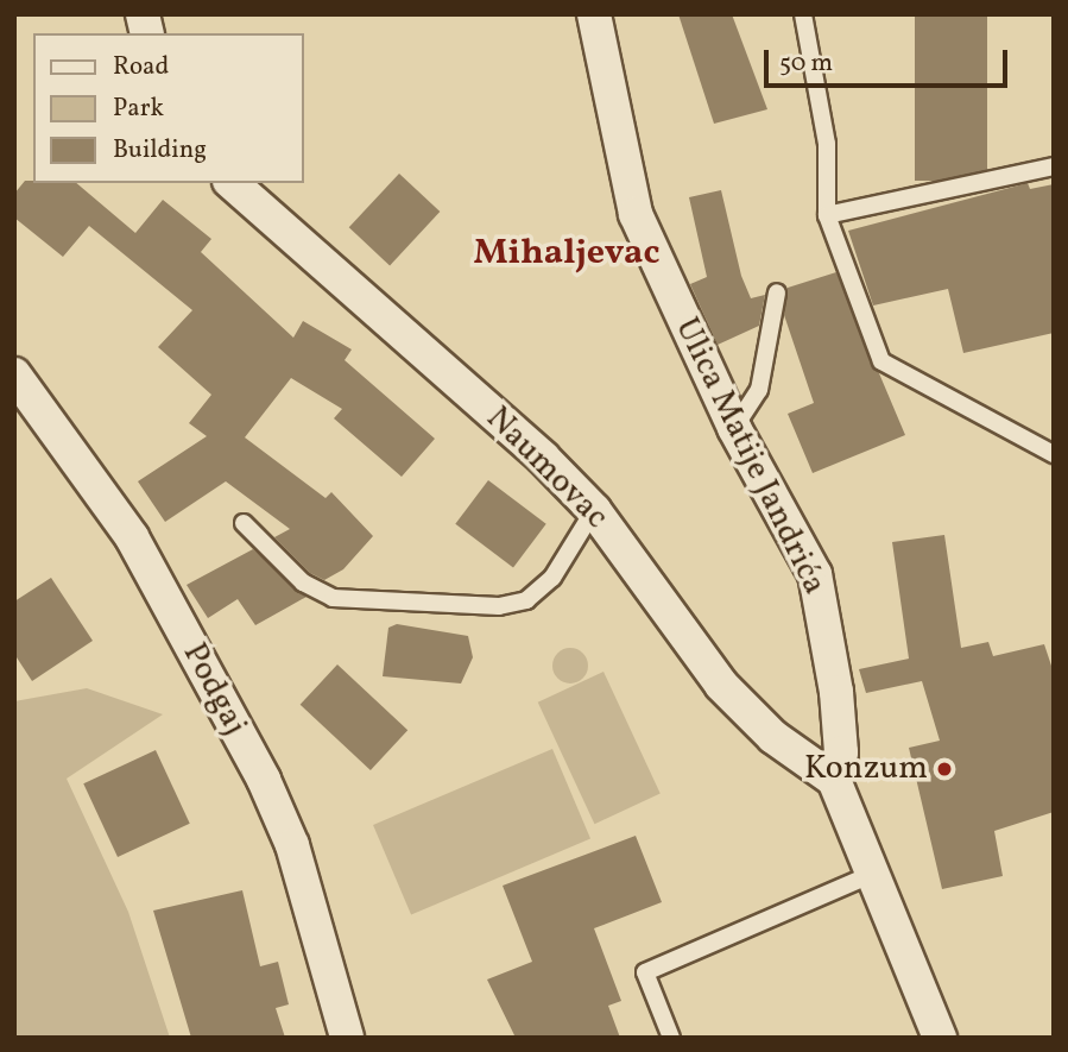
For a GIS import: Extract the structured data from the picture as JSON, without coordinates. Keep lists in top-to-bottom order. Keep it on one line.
{"streets":{"street":["Ulica Matije Jandrića","Naumovac","Podgaj"]},"crossings":[["Ulica Matije Jandrića","Naumovac"]],"districts":["Mihaljevac"],"places":["Konzum"],"legend":["Road","Park","Building"],"scale_bar":"50 m"}
